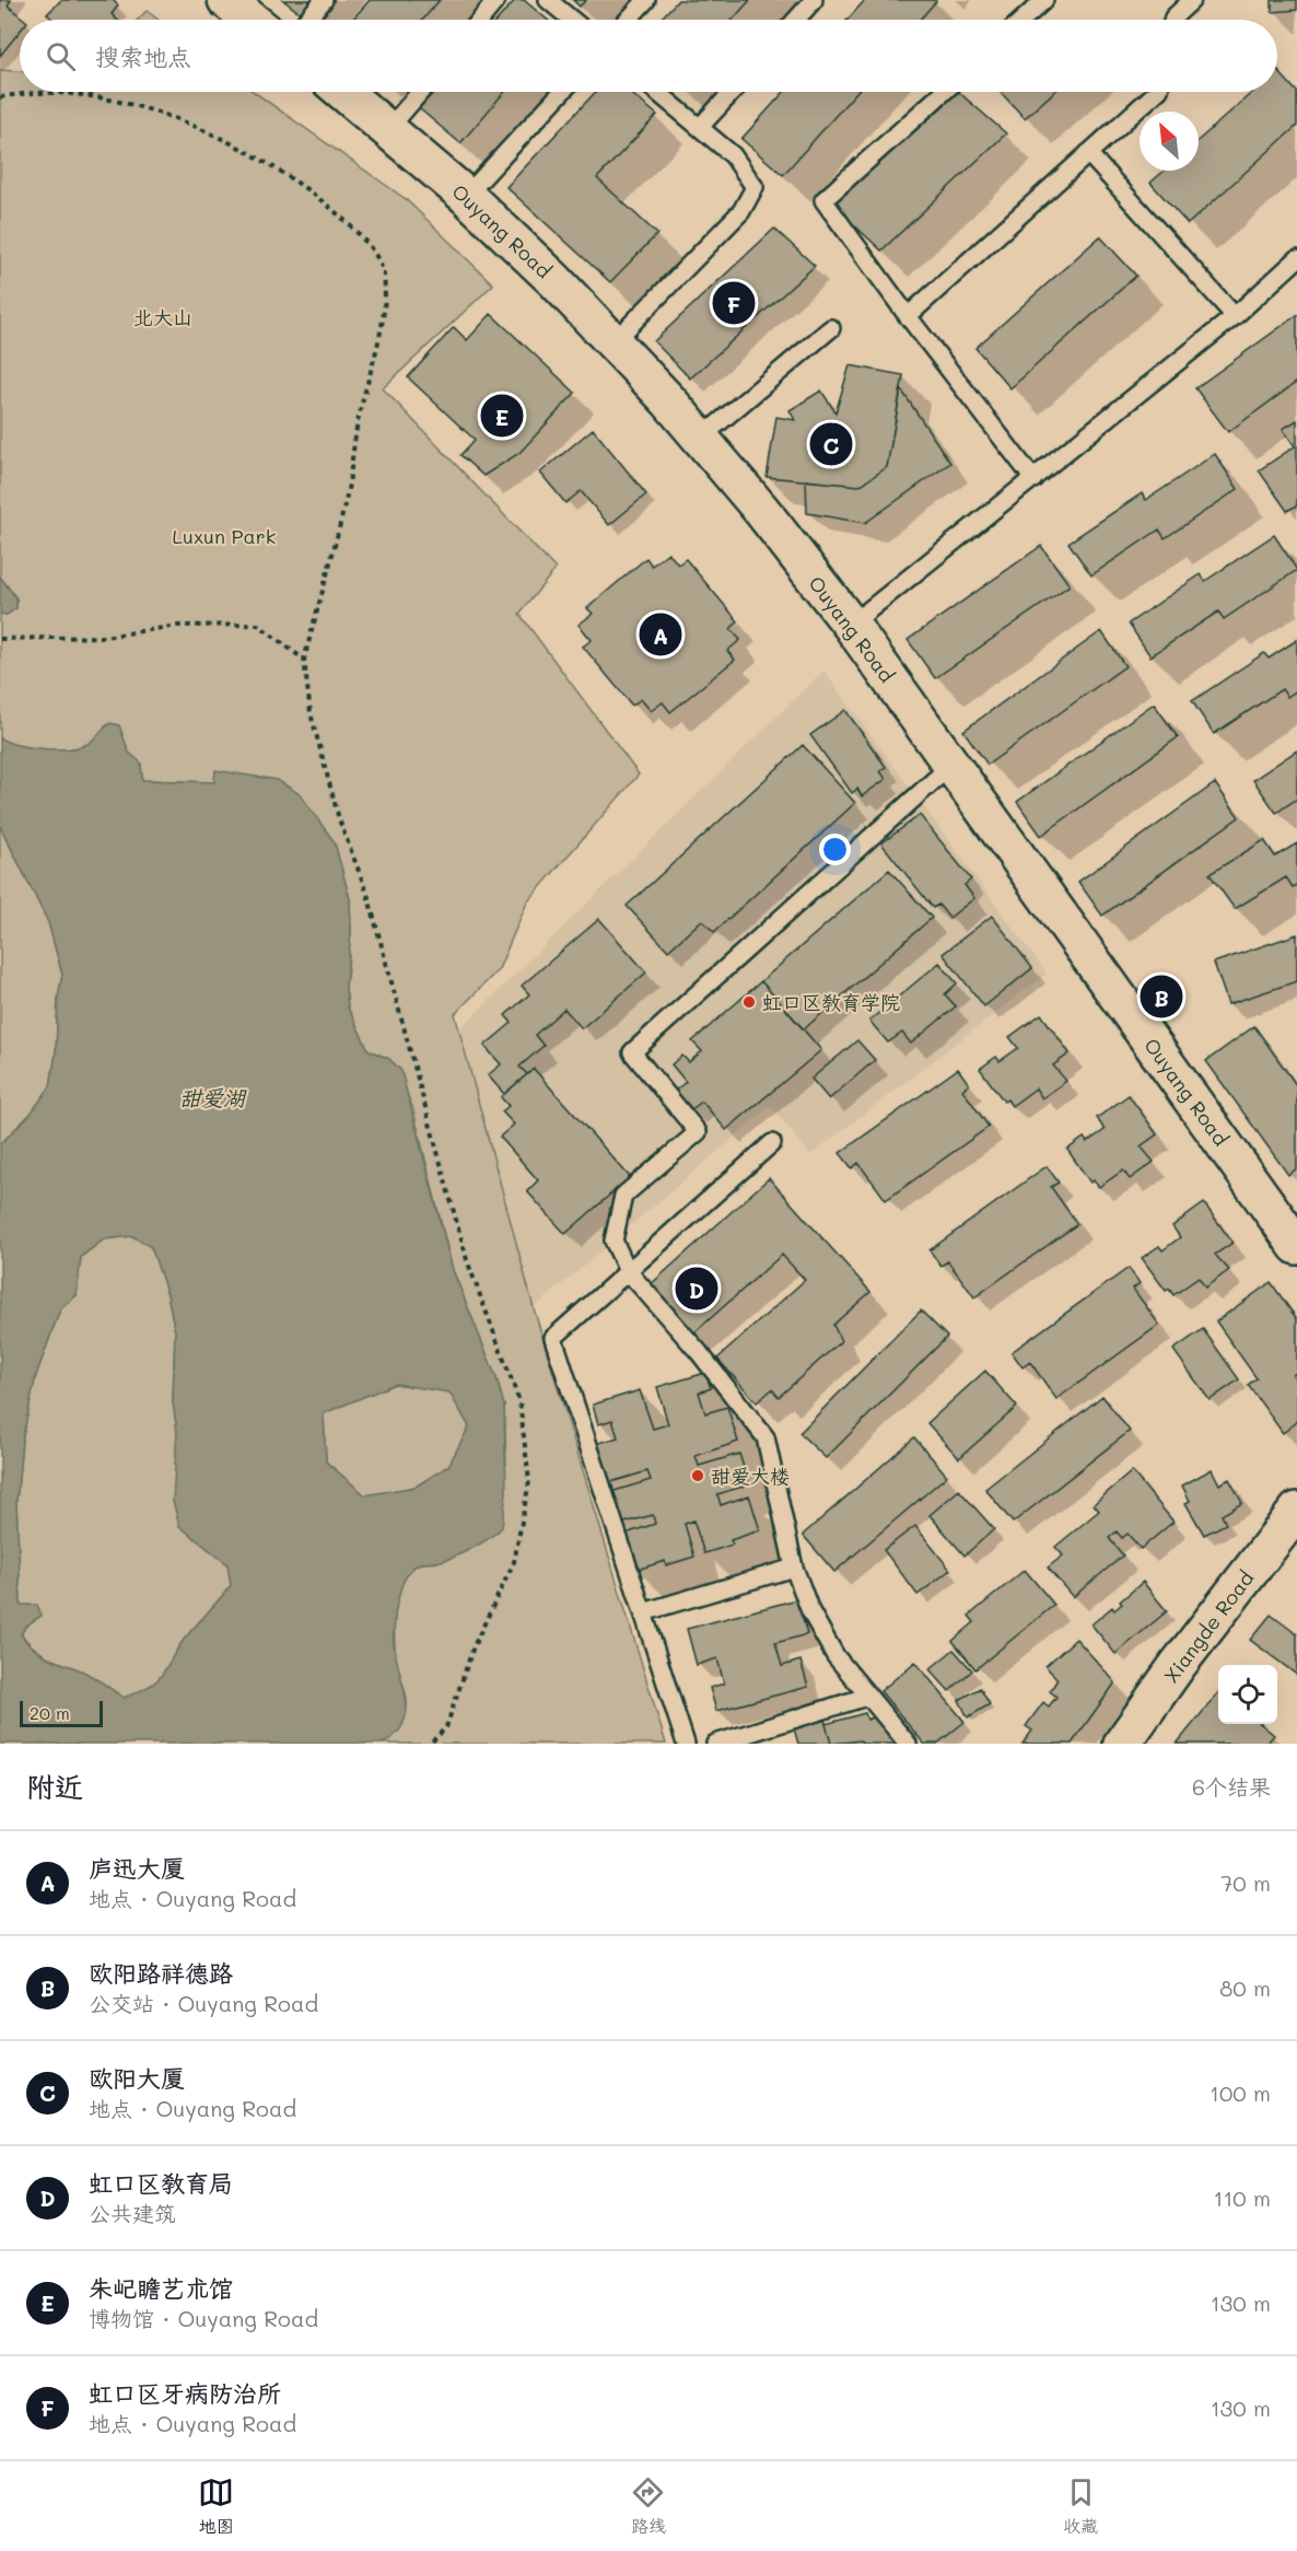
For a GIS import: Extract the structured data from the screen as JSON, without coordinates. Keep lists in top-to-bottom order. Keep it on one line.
{"streets":{"street":["Ouyang Road","Xiangde Road"]},"water":["甜爱湖"],"parks":["北大山","Luxun Park"],"places":["虹口区教育学院","甜爱大楼"],"scale_bar":"20 m","north":"top left","page":{"search":"搜索地点","pins":["F","E","C","A","B","D"],"scale":"20 m","heading":["附近","6个结果"],"list":[{"mark":"A","name":"庐迅大厦","note":"地点 · Ouyang Road","value":"70 m"},{"mark":"B","name":"欧阳路祥德路","note":"公交站 · Ouyang Road","value":"80 m"},{"mark":"C","name":"欧阳大厦","note":"地点 · Ouyang Road","value":"100 m"},{"mark":"D","name":"虹口区教育局","note":"公共建筑","value":"110 m"},{"mark":"E","name":"朱屺瞻艺术馆","note":"博物馆 · Ouyang Road","value":"130 m"},{"mark":"F","name":"虹口区牙病防治所","note":"地点 · Ouyang Road","value":"130 m"}],"nav":["地图","路线","收藏"]}}
